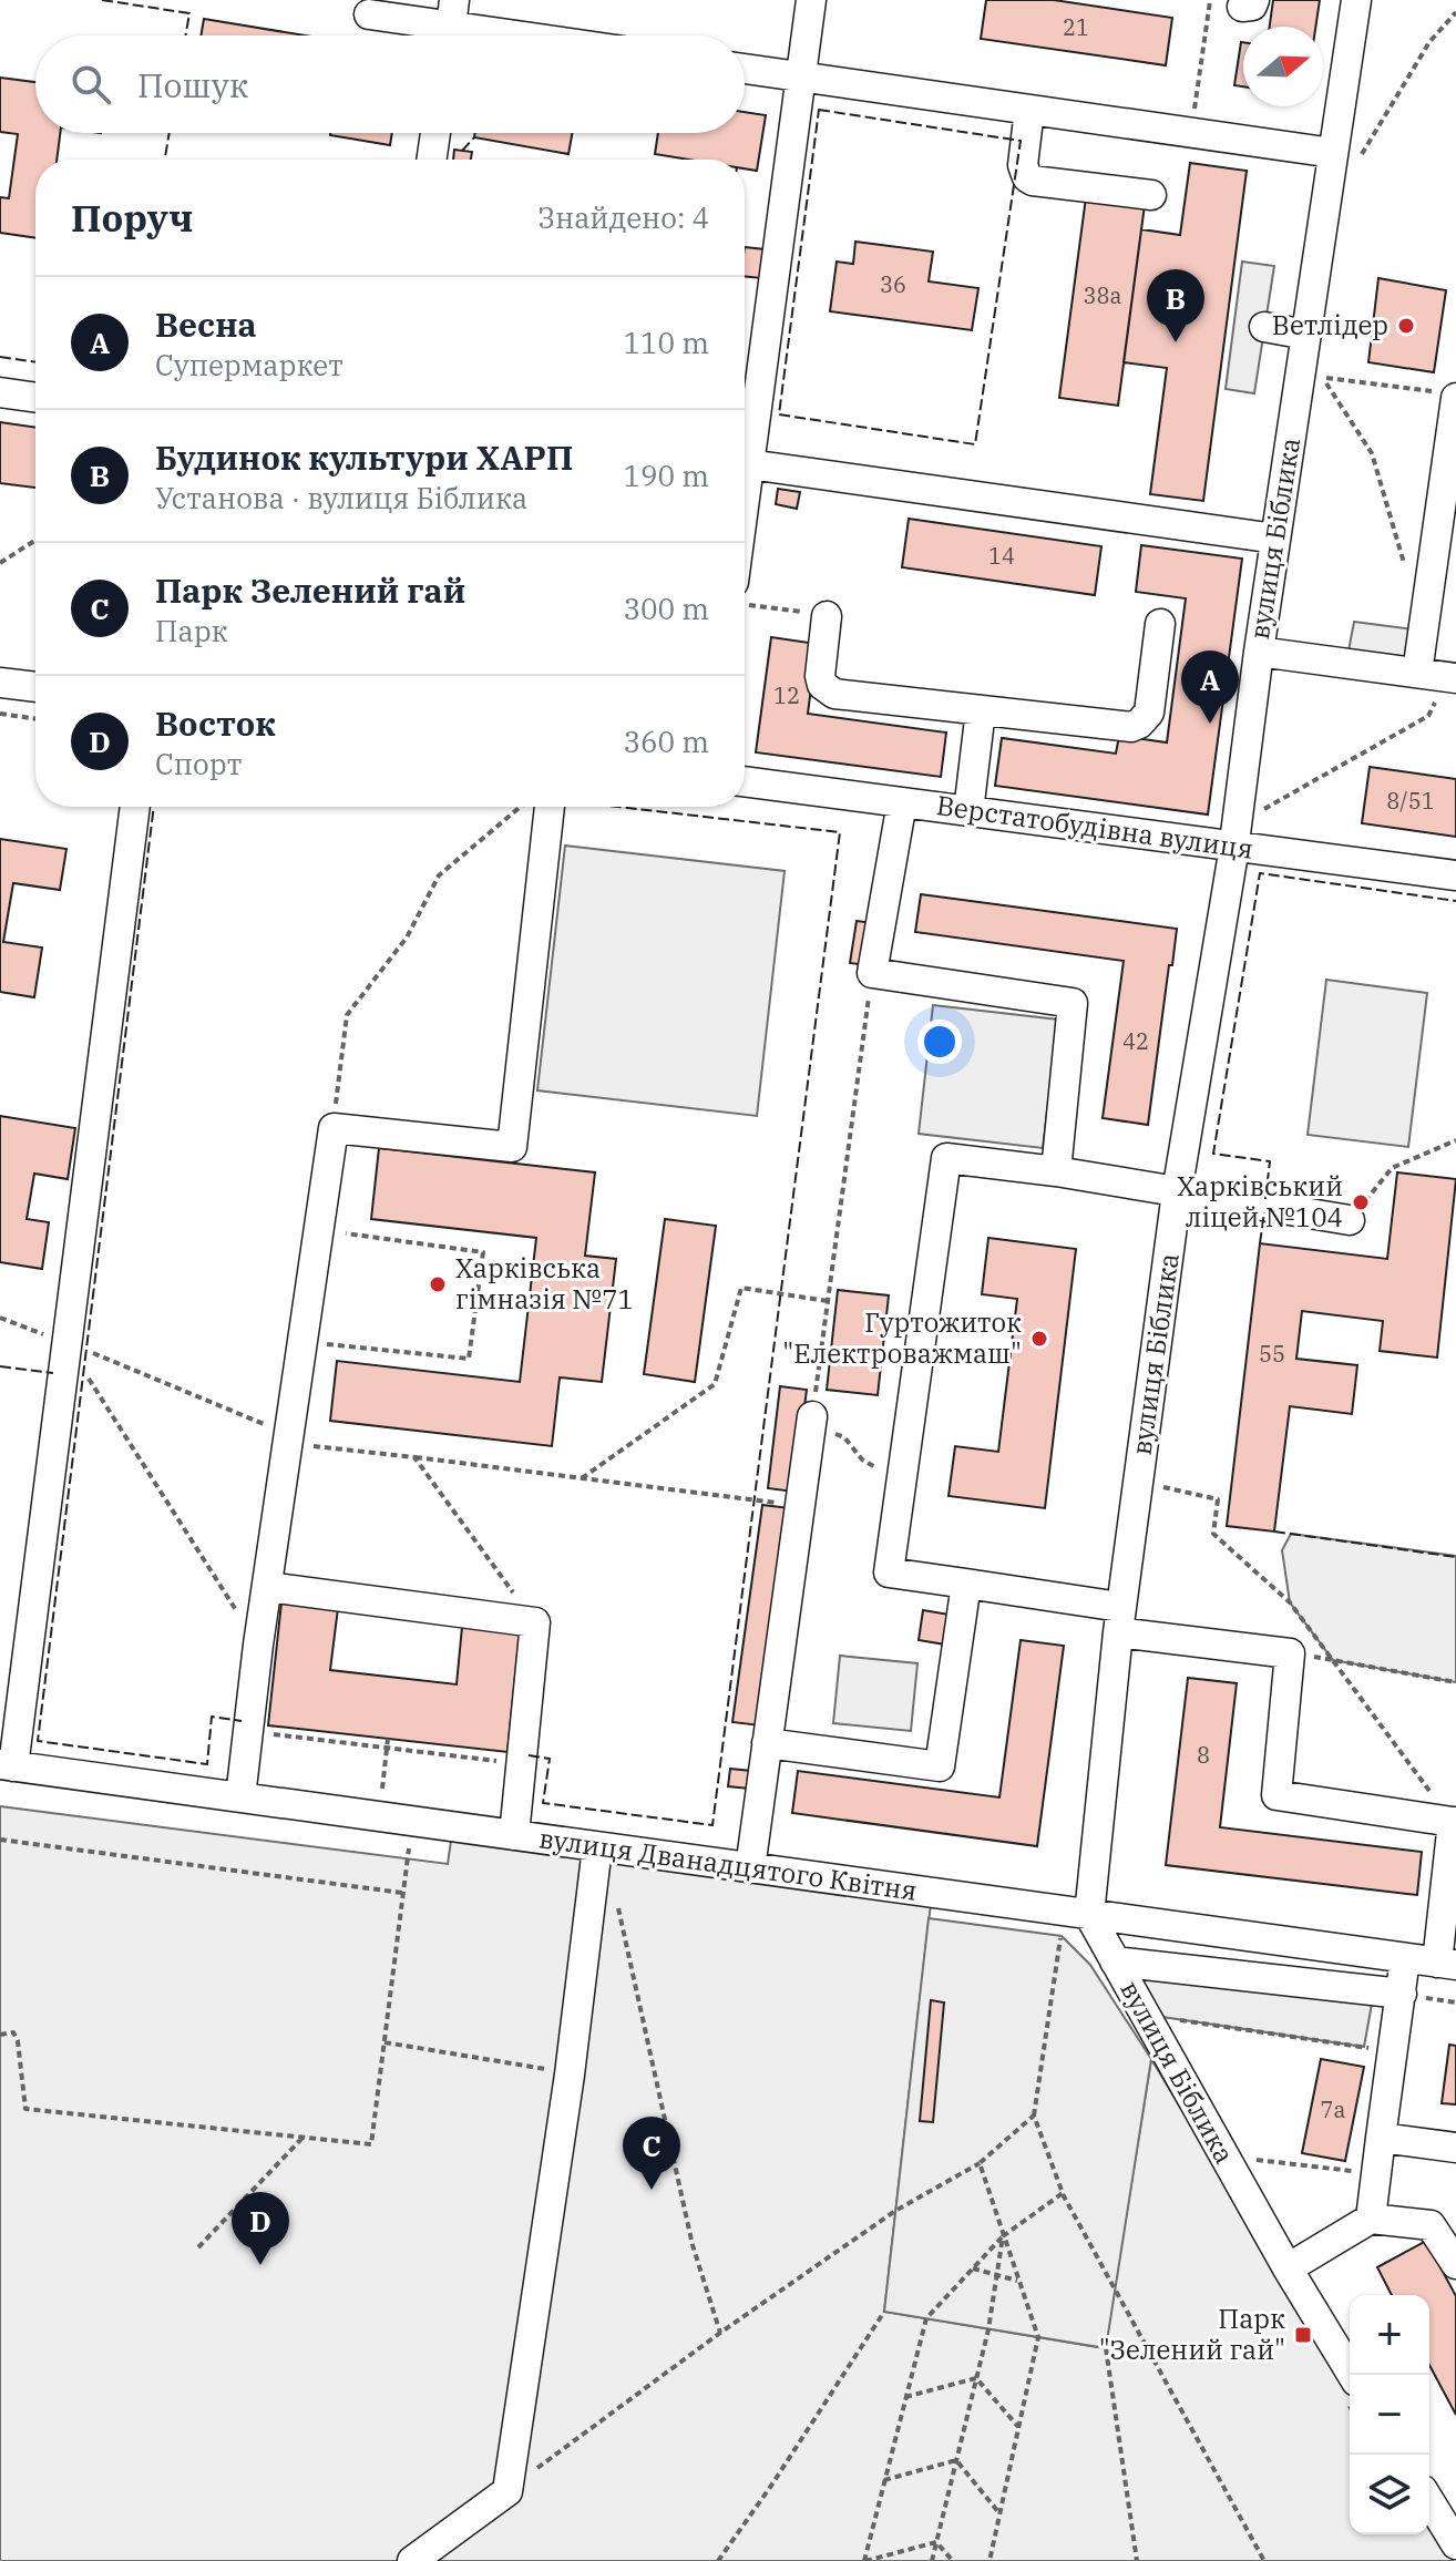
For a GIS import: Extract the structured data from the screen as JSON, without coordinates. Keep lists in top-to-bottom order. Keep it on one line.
{"streets":{"street":["вулиця Біблика","Верстатобудівна вулиця","вулиця Дванадцятого Квітня"]},"crossings":[["вулиця Біблика","Верстатобудівна вулиця"],["вулиця Біблика","вулиця Дванадцятого Квітня"]],"places":{"other":["Ветлідер","Харківський ліцей №104","Харківська гімназія №71","Гуртожиток \"Електроважмаш\""],"transit":["Парк \"Зелений гай\""]},"house_numbers":["21","36","38а","14","12","8/51","42","55","8","7а"],"north":"right","page":{"search":"Пошук","heading":["Поруч","Знайдено: 4"],"pins":["B","A","C","D"],"list":[{"mark":"A","name":"Весна","note":"Супермаркет","value":"110 m"},{"mark":"B","name":"Будинок культури ХАРП","note":"Установа · вулиця Біблика","value":"190 m"},{"mark":"C","name":"Парк Зелений гай","note":"Парк","value":"300 m"},{"mark":"D","name":"Восток","note":"Спорт","value":"360 m"}],"map_buttons":["+","−"]}}
